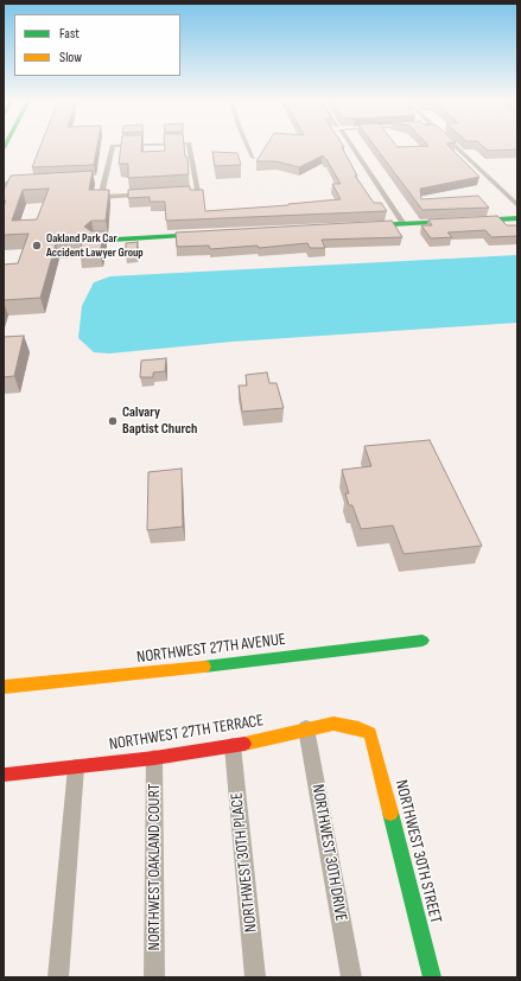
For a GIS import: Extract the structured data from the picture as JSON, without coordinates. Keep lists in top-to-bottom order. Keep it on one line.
{"streets":{"street":["NORTHWEST 27TH AVENUE","NORTHWEST 27TH TERRACE","NORTHWEST 30TH STREET","NORTHWEST 30TH DRIVE","NORTHWEST 30TH PLACE","NORTHWEST OAKLAND COURT"]},"crossings":[["NORTHWEST 27TH TERRACE","NORTHWEST 30TH STREET"],["NORTHWEST 27TH TERRACE","NORTHWEST 30TH DRIVE"],["NORTHWEST 27TH TERRACE","NORTHWEST 30TH PLACE"],["NORTHWEST 27TH TERRACE","NORTHWEST OAKLAND COURT"]],"places":["Oakland Park Car Accident Lawyer Group","Calvary Baptist Church"],"legend":["Fast","Slow"]}
